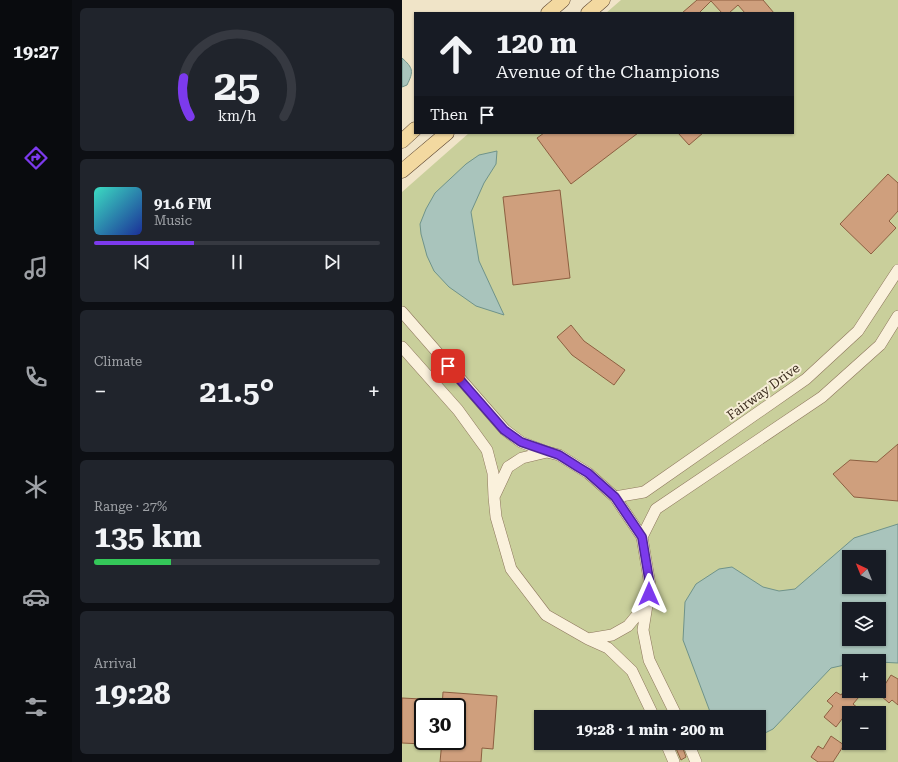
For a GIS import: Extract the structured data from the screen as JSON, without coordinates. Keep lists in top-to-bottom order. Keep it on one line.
{"streets":{"street":["Fairway Drive"]},"north":"top left","page":{"tabs":"19:27","turn":["120 m","Avenue of the Champions"],"then":"Then","song":["91.6 FM","Music"],"tile":["Climate",["Range · 27%","135 km"],["Arrival","19:28"]],"heat":["−","21.5°","+"],"map_buttons":["+","−"],"limit":"30","trip":"19:28 · 1 min · 200 m","gauge":["25","km/h"]}}
